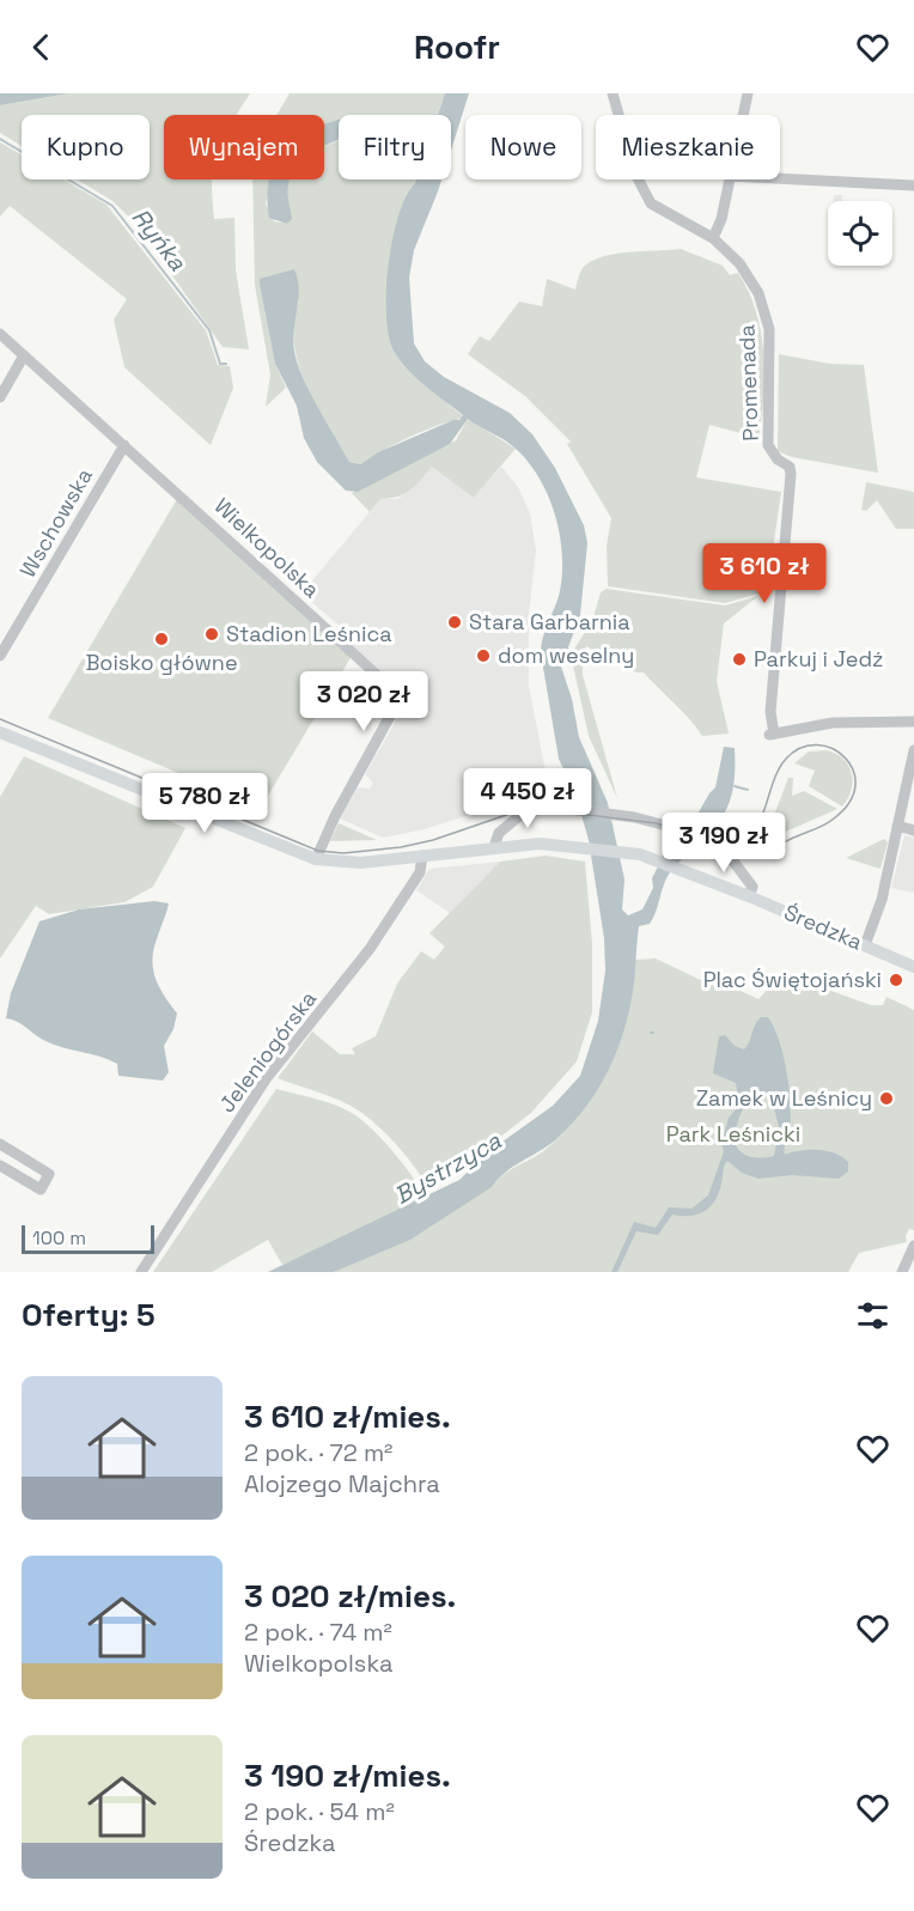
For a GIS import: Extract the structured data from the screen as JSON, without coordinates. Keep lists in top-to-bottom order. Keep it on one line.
{"streets":{"main road":["Średzka"],"street":["Promenada","Wschowska","Wielkopolska","Jeleniogórska"]},"crossings":[["Wschowska","Wielkopolska"],["Wielkopolska","Średzka"],["Średzka","Jeleniogórska"]],"water":["Ryńka","Bystrzyca"],"parks":["Park Leśnicki"],"places":["Stara Garbarnia","Stadion Leśnica","Boisko główne","dom weselny","Parkuj i Jedź","Plac Świętojański","Zamek w Leśnicy"],"scale_bar":"100 m","page":{"header":"Roofr","chip":["Kupno","Wynajem","Filtry","Nowe","Mieszkanie"],"price":["3 610 zł","3 020 zł","4 450 zł","5 780 zł","3 190 zł"],"scale":"100 m","heading":"Oferty: 5","list":[{"name":"3 610 zł/mies.","note":"2 pok. · 72 m² · Alojzego Majchra"},{"name":"3 020 zł/mies.","note":"2 pok. · 74 m² · Wielkopolska"},{"name":"3 190 zł/mies.","note":"2 pok. · 54 m² · Średzka"}]}}
